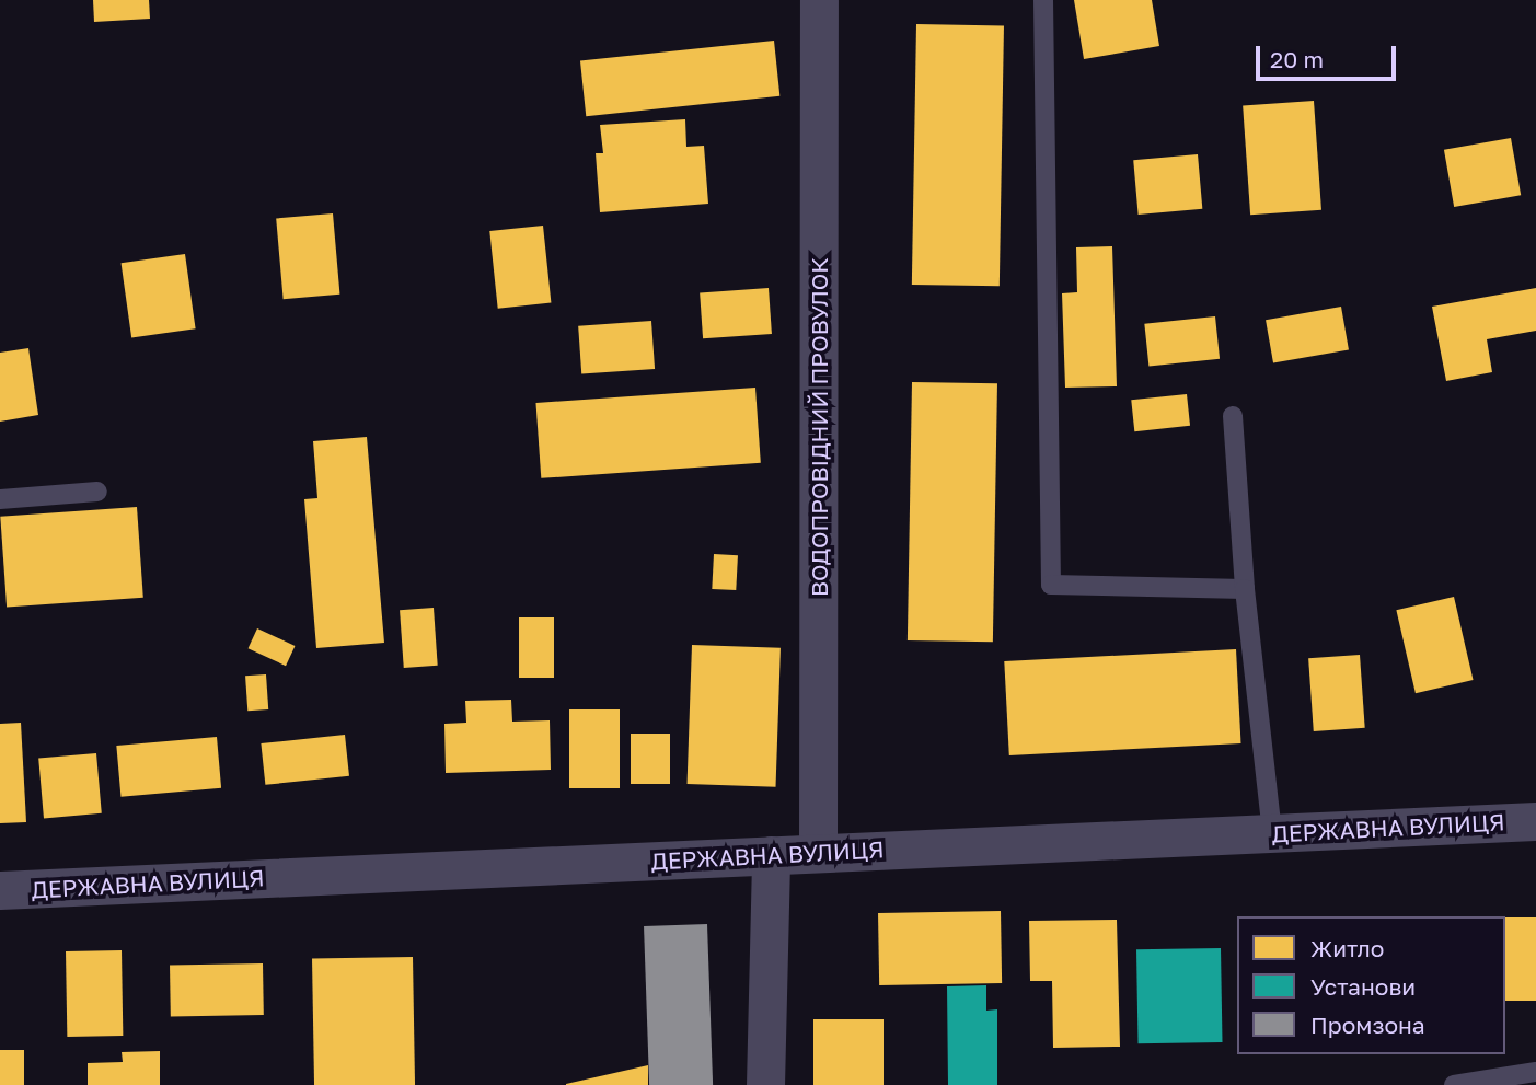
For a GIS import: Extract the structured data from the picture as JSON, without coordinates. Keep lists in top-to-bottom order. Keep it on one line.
{"streets":{"street":["ВОДОПРОВІДНИЙ ПРОВУЛОК","ДЕРЖАВНА ВУЛИЦЯ"]},"crossings":[["ВОДОПРОВІДНИЙ ПРОВУЛОК","ДЕРЖАВНА ВУЛИЦЯ"]],"legend":["Житло","Установи","Промзона"],"scale_bar":"20 m"}
